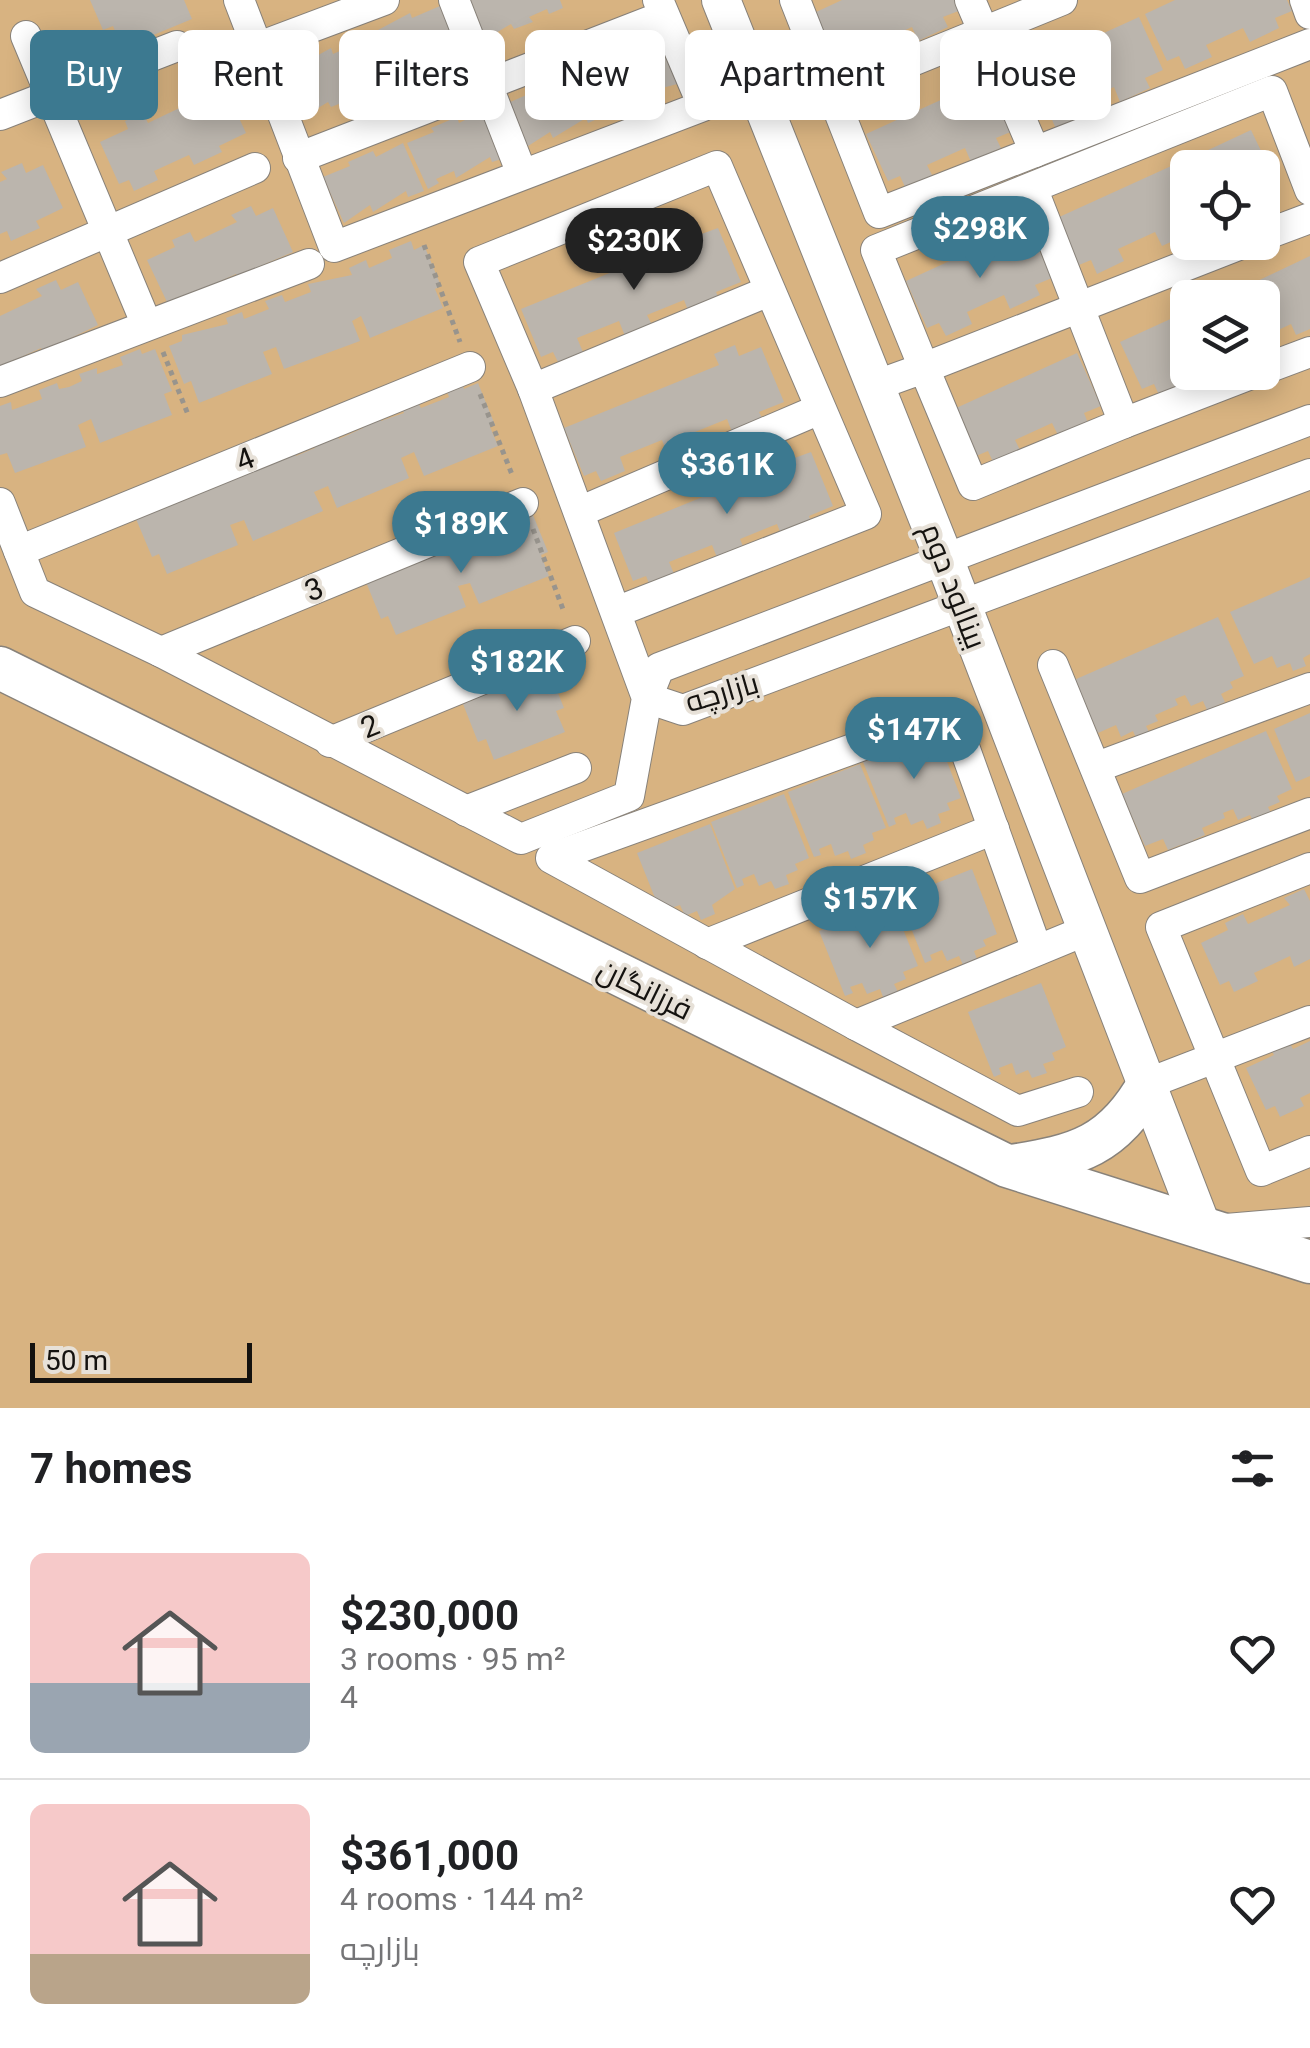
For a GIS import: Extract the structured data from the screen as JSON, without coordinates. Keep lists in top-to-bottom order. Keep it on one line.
{"streets":{"main road":["فرزانگان"],"street":["4","بینالود دوم","3","بازارچه","2"]},"crossings":[["بینالود دوم","بازارچه"],["بینالود دوم","فرزانگان"]],"scale_bar":"50 m","page":{"chip":["Buy","Rent","Filters","New","Apartment","House"],"price":["$298K","$230K","$361K","$189K","$182K","$147K","$157K"],"scale":"50 m","heading":"7 homes","list":[{"name":"$230,000","note":"3 rooms · 95 m² · 4"},{"name":"$361,000","note":"4 rooms · 144 m² · بازارچه"}]}}
